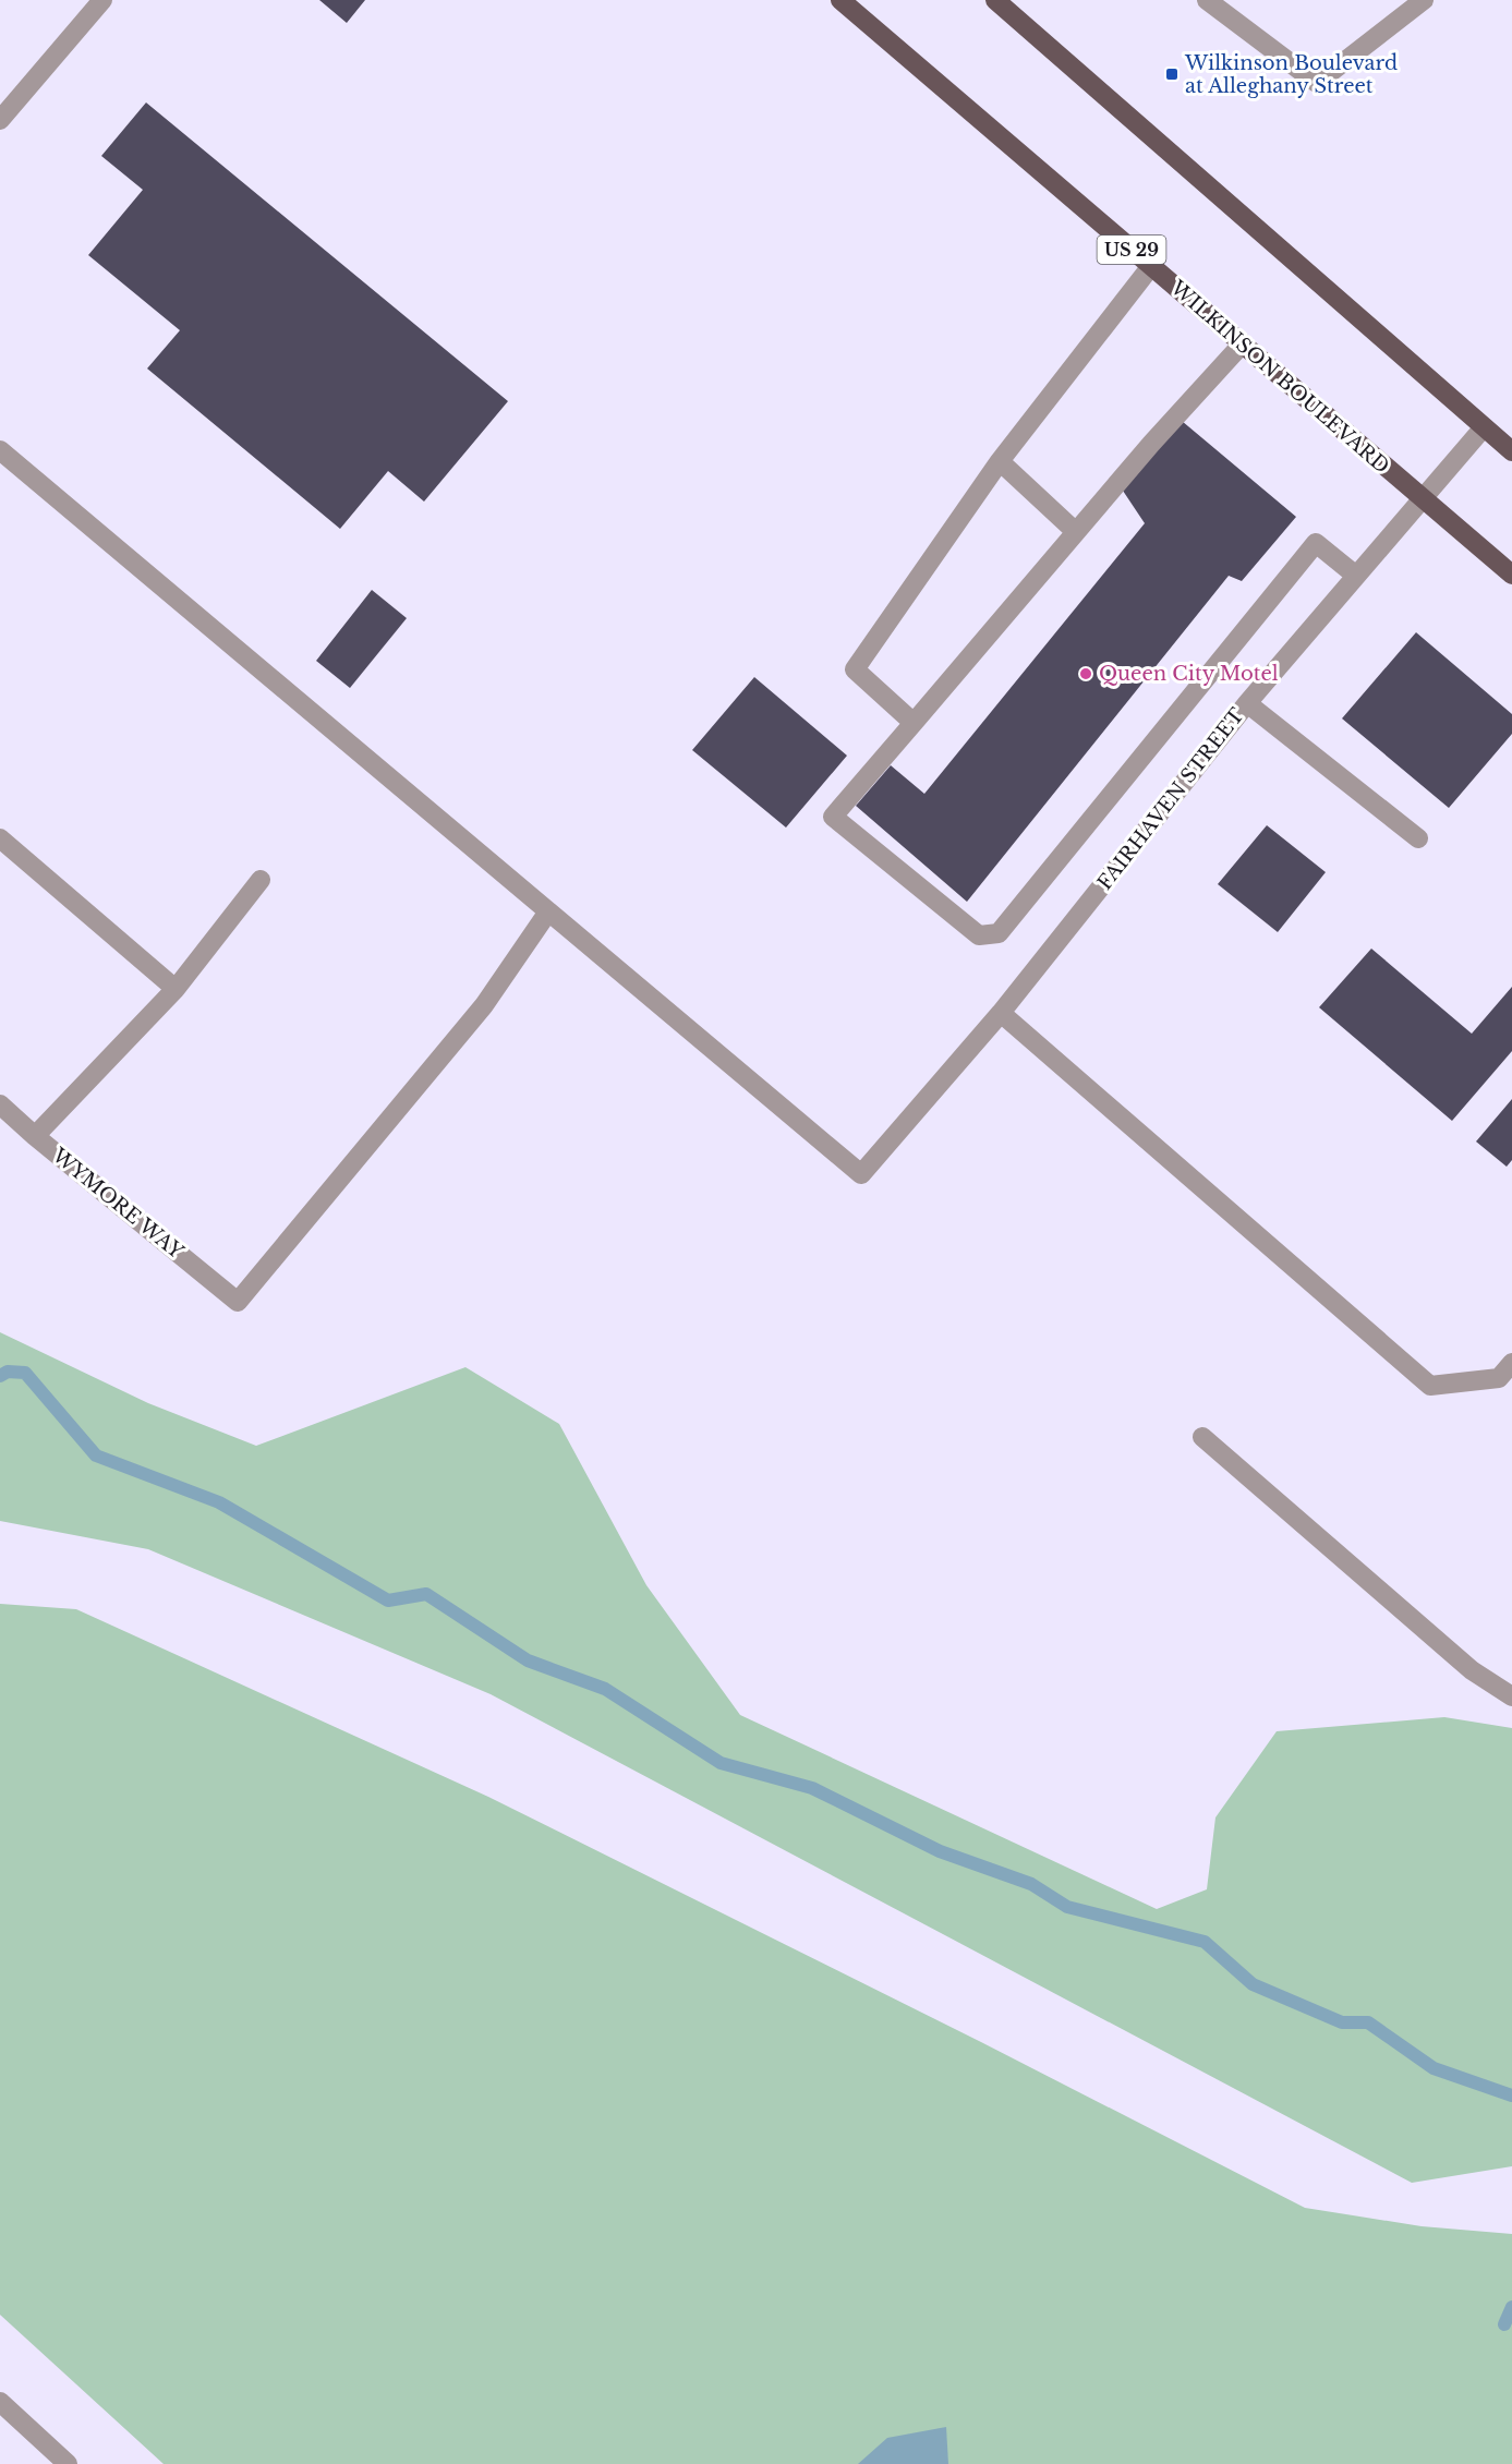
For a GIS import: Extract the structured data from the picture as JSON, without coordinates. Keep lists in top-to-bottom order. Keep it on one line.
{"streets":{"main road":["US 29","WILKINSON BOULEVARD"],"street":["FAIRHAVEN STREET","WYMORE WAY"]},"crossings":[["WILKINSON BOULEVARD","FAIRHAVEN STREET"],["FAIRHAVEN STREET","WYMORE WAY"]],"places":{"transit":["Wilkinson Boulevard at Alleghany Street"],"other":["Queen City Motel"]}}
